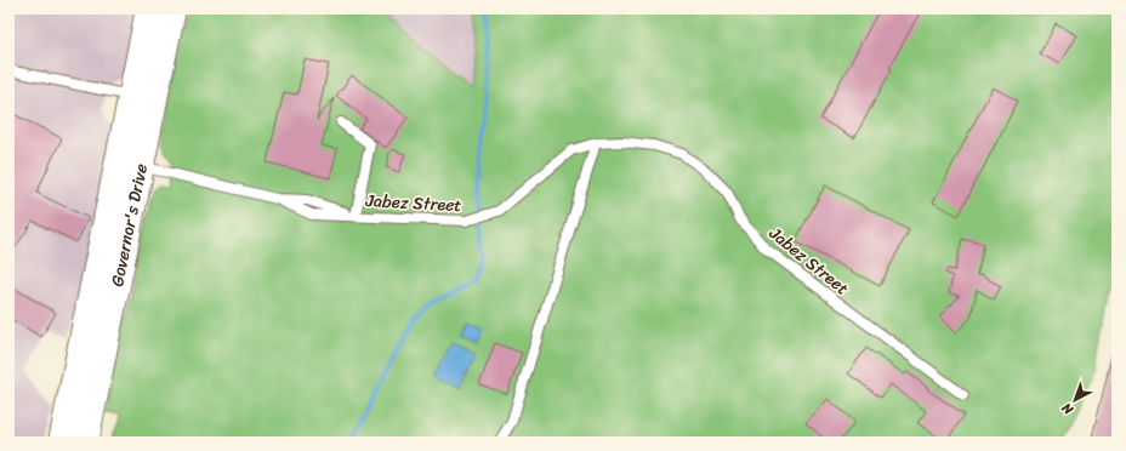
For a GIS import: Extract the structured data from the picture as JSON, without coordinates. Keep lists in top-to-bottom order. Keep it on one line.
{"streets":{"highway":["Governor's Drive"],"lane":["Jabez Street"]},"crossings":[["Jabez Street","Governor's Drive"]],"north":"bottom left"}
